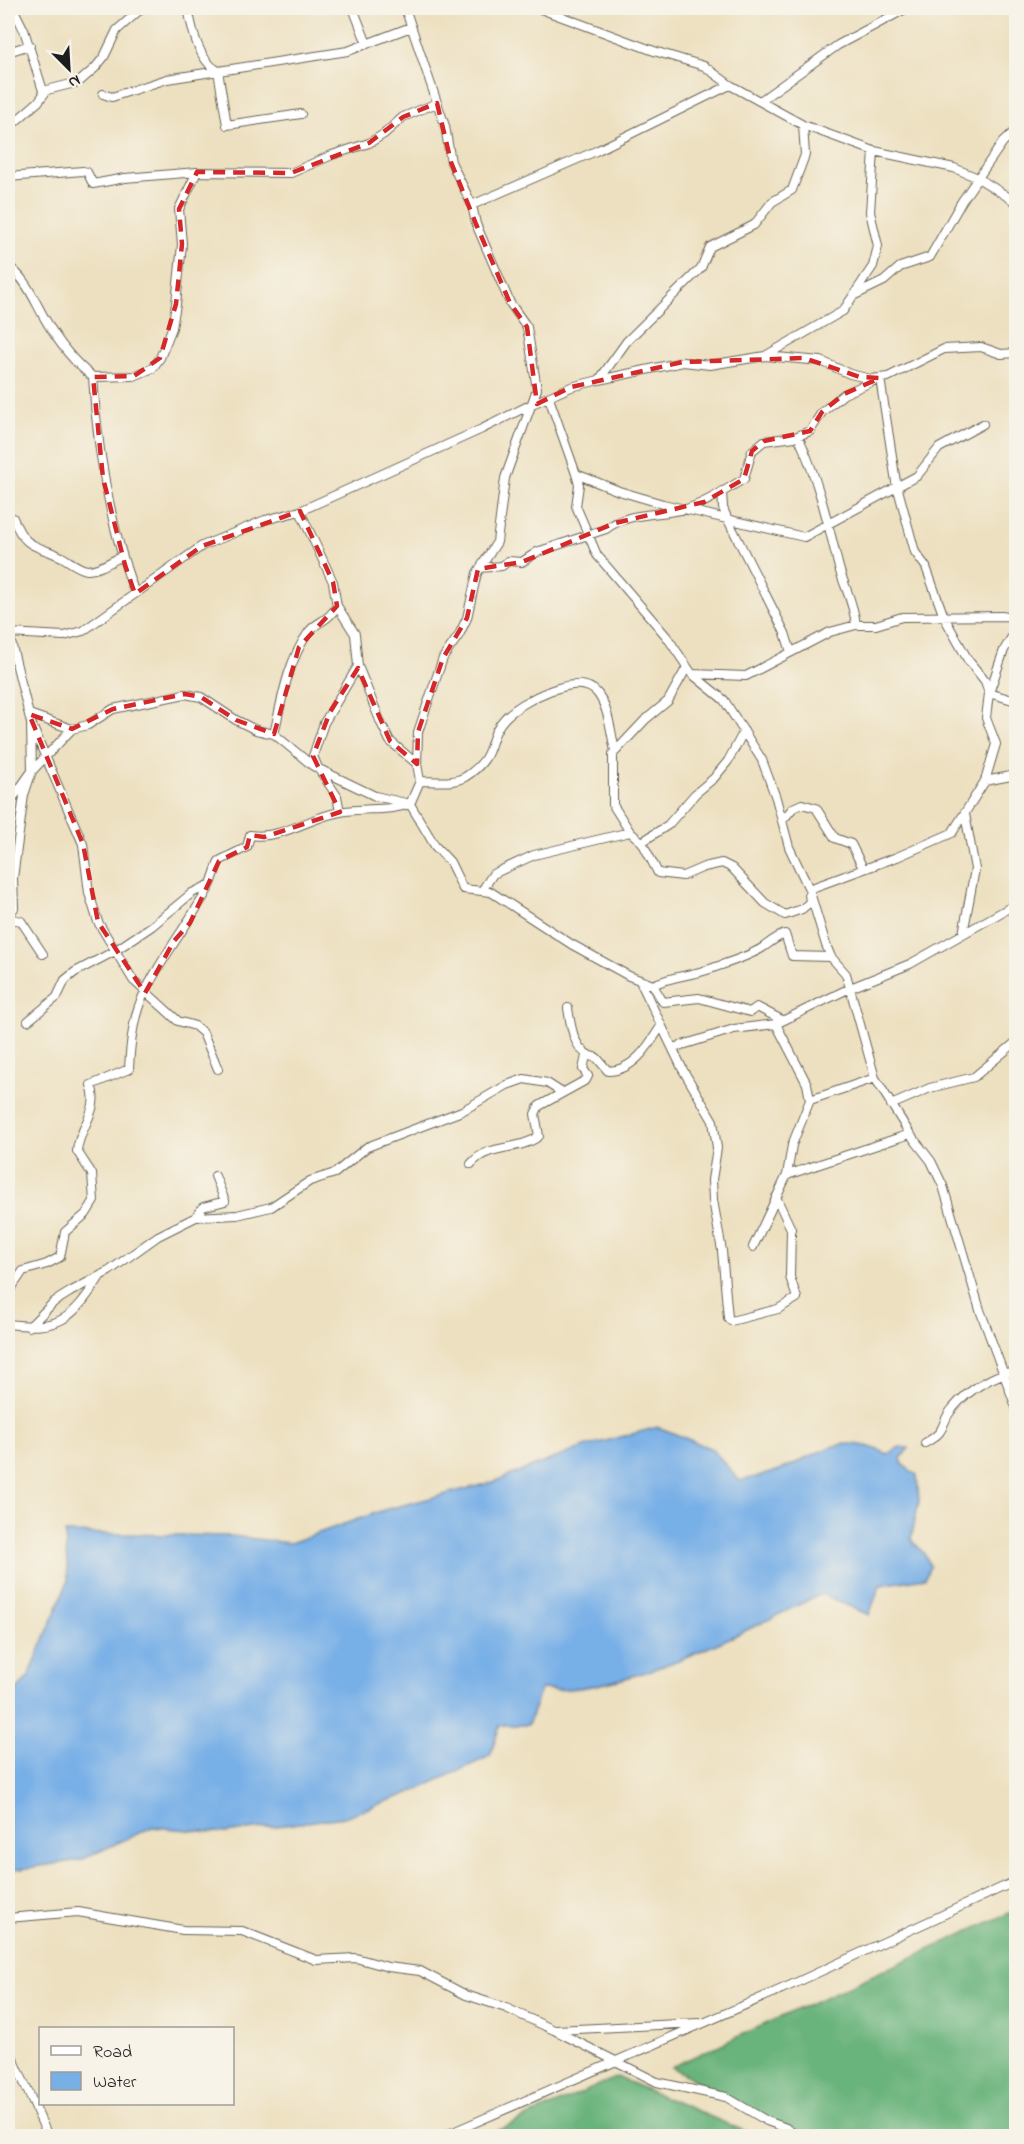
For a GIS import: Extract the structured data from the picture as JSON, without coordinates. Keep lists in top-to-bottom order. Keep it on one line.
{"legend":["Road","Water"],"north":"bottom right"}
